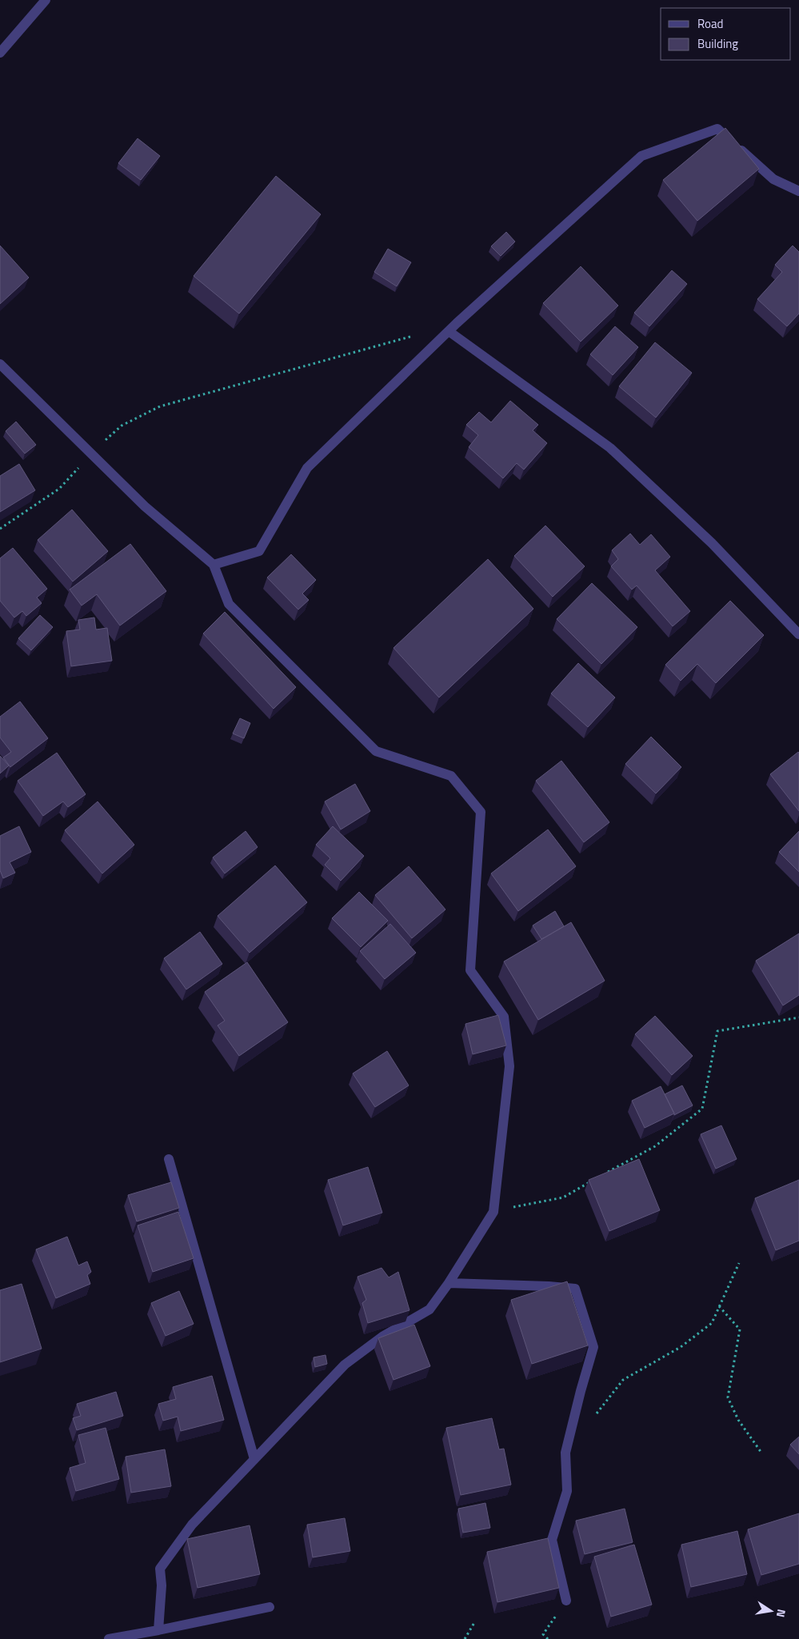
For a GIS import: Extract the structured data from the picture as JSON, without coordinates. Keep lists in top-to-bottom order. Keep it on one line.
{"legend":["Road","Building"],"north":"right"}
